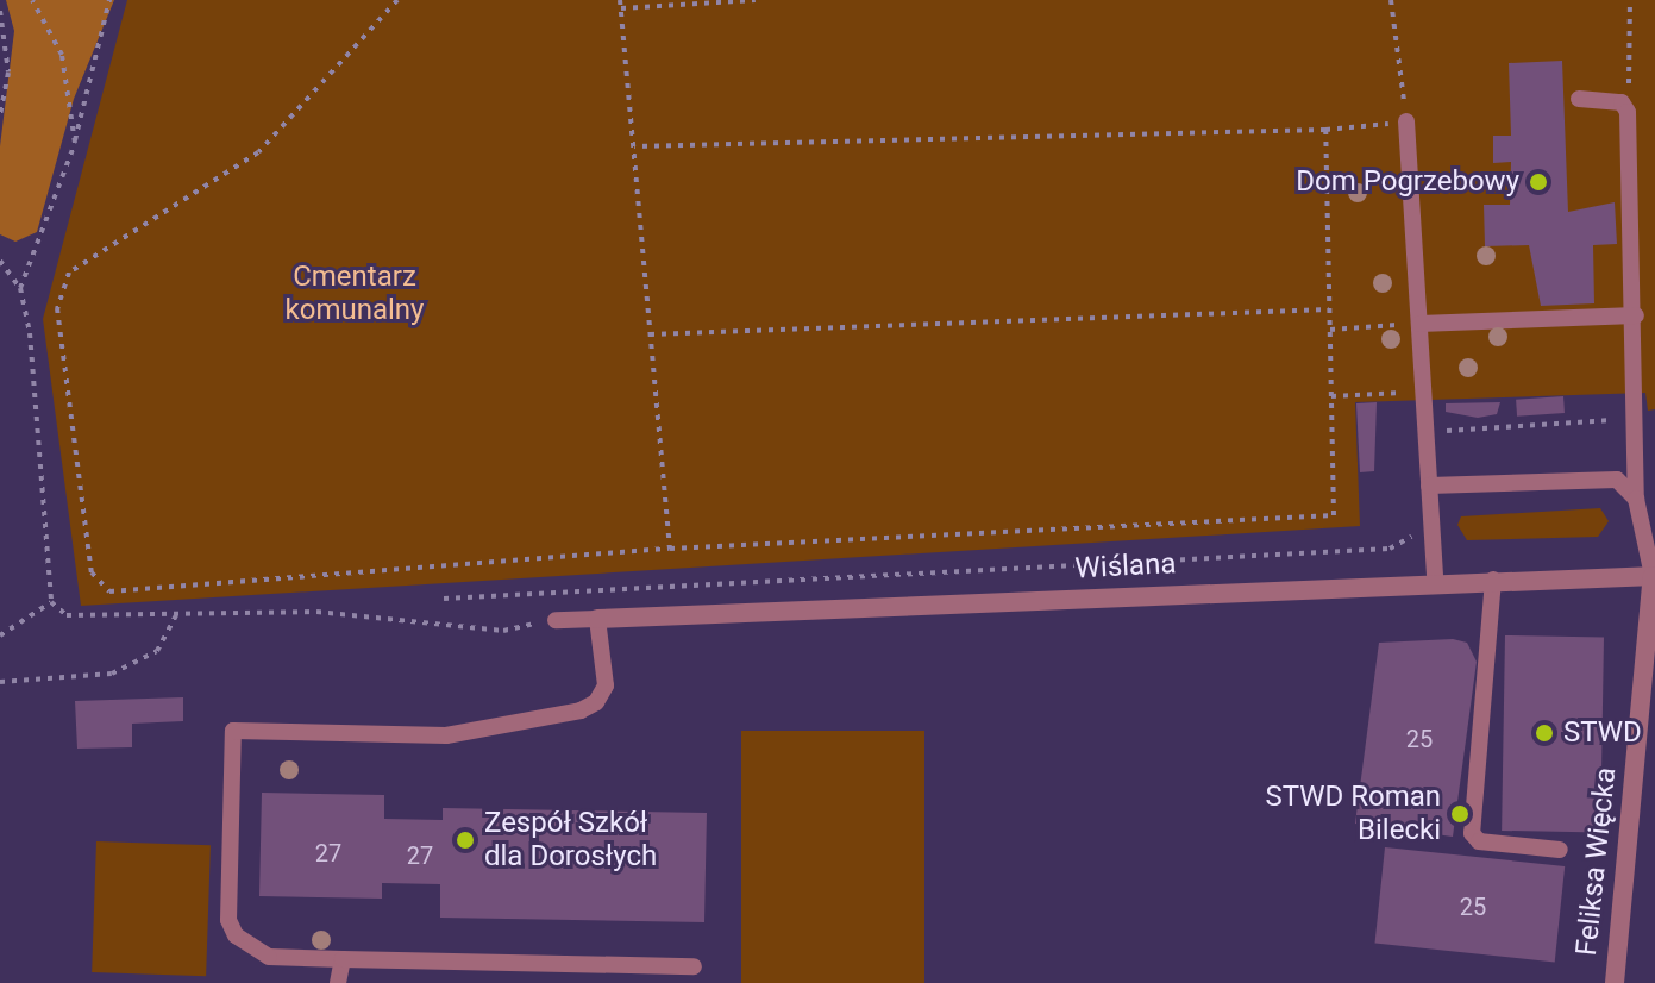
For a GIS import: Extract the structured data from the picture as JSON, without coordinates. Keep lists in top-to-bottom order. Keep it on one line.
{"streets":{"street":["Wiślana","Feliksa Więcka"]},"crossings":[["Wiślana","Feliksa Więcka"]],"parks":["Cmentarz komunalny"],"places":["Dom Pogrzebowy","STWD","STWD Roman Bilecki","Zespół Szkół dla Dorosłych"],"house_numbers":["25","27","27","25"]}
